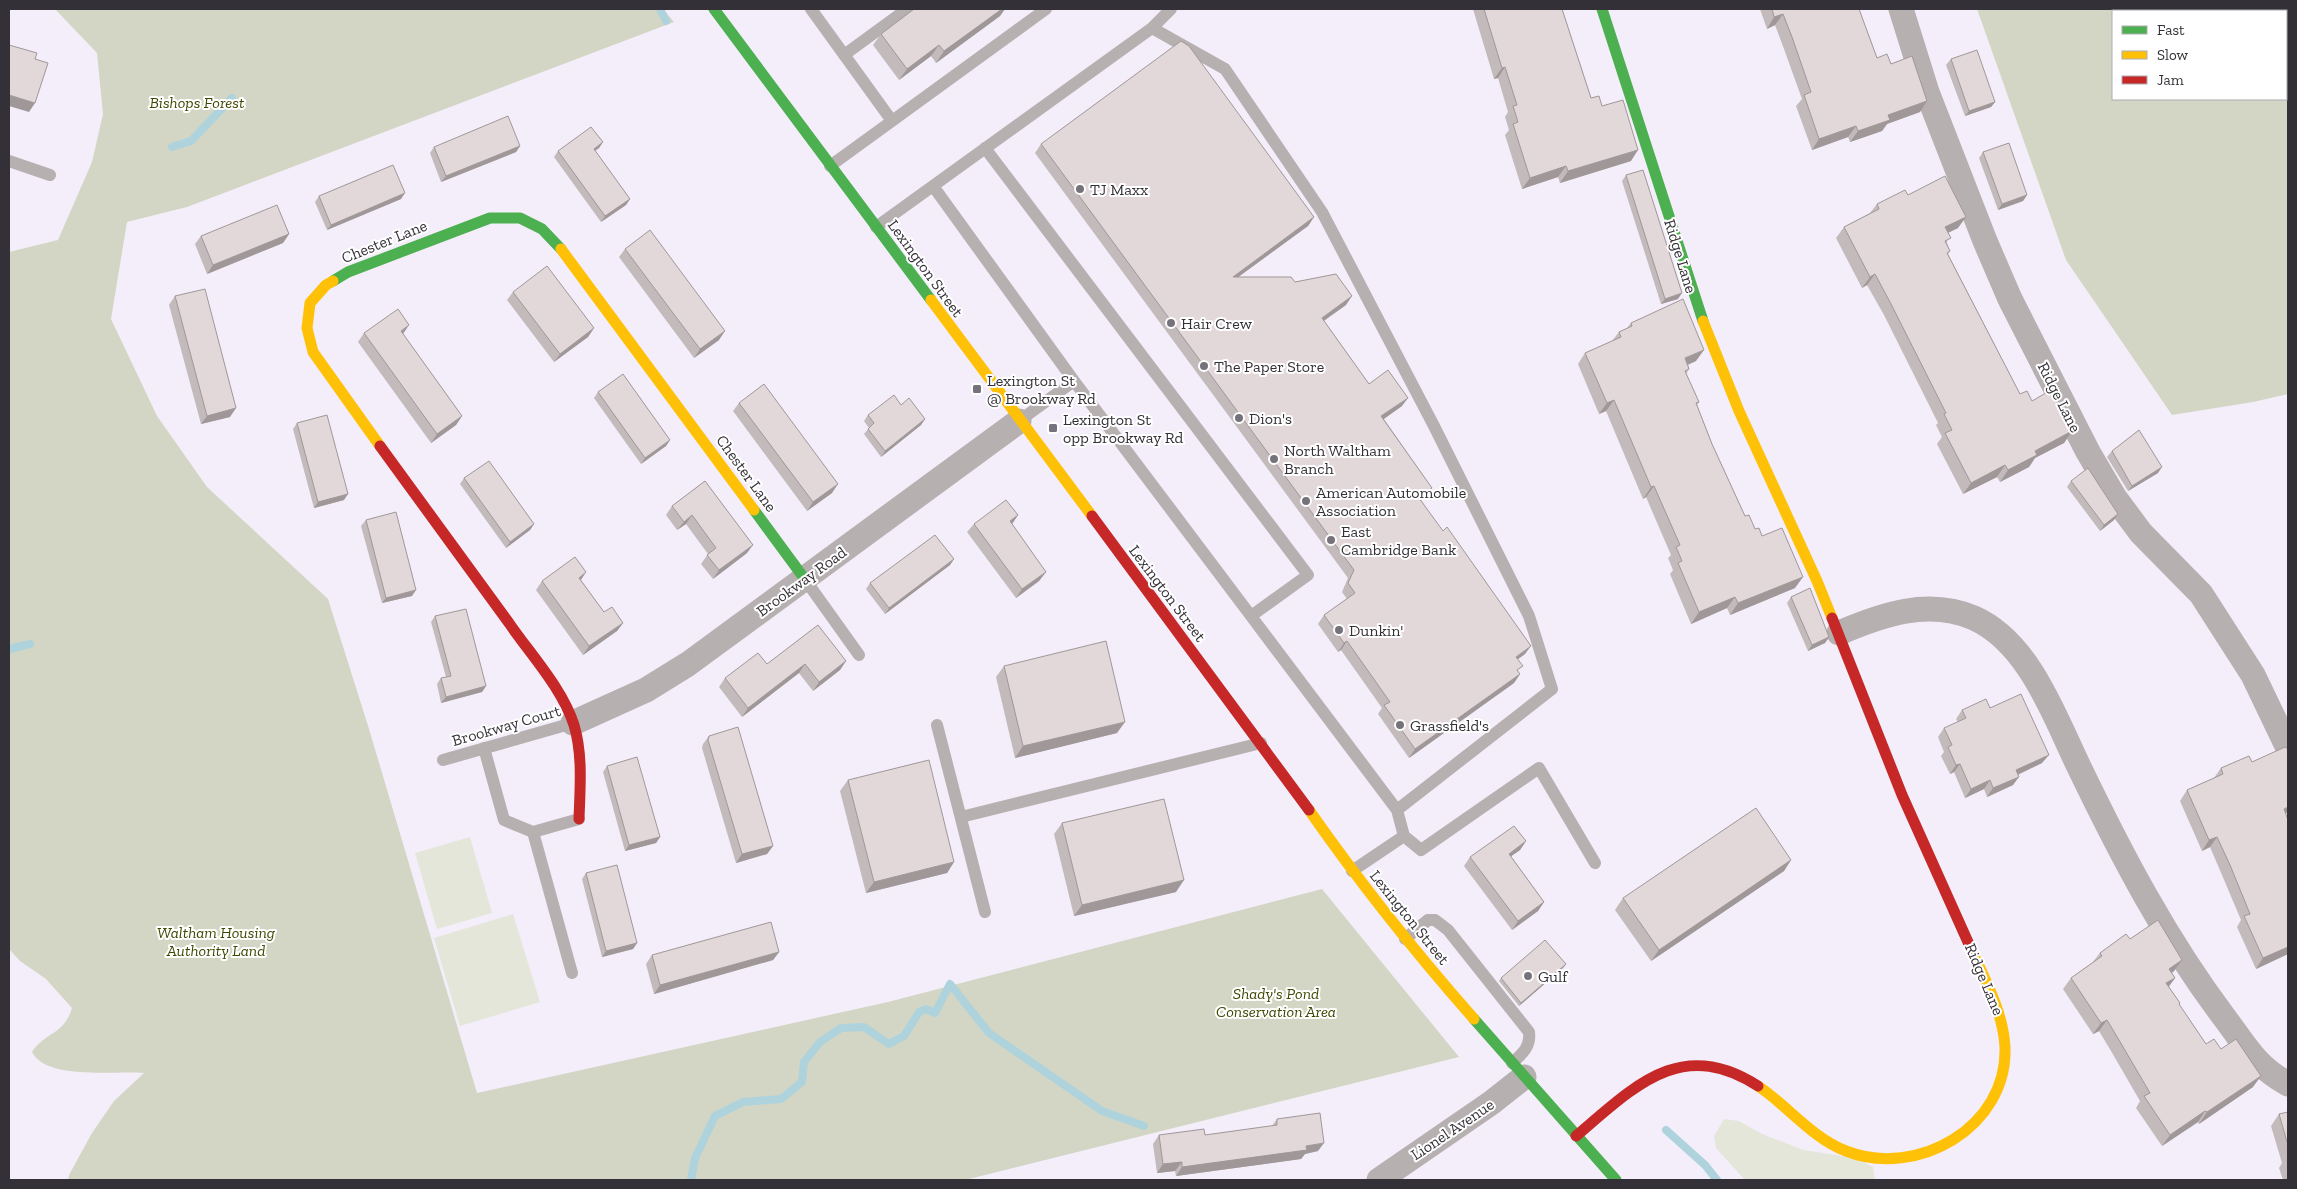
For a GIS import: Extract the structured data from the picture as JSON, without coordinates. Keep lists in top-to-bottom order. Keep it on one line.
{"streets":{"street":["Chester Lane","Ridge Lane","Lexington Street","Brookway Road","Brookway Court","Lionel Avenue"]},"crossings":[["Chester Lane","Brookway Road"],["Chester Lane","Brookway Court"],["Ridge Lane","Lexington Street"],["Lexington Street","Brookway Road"],["Lexington Street","Lionel Avenue"],["Brookway Road","Brookway Court"]],"parks":["Bishops Forest","Waltham Housing Authority Land","Shady's Pond Conservation Area"],"places":{"other":["TJ Maxx","Hair Crew","The Paper Store","Dion's","North Waltham Branch","American Automobile Association","East Cambridge Bank","Dunkin'","Grassfield's","Gulf"],"transit":["Lexington St @ Brookway Rd","Lexington St opp Brookway Rd"]},"legend":["Fast","Slow","Jam"]}
